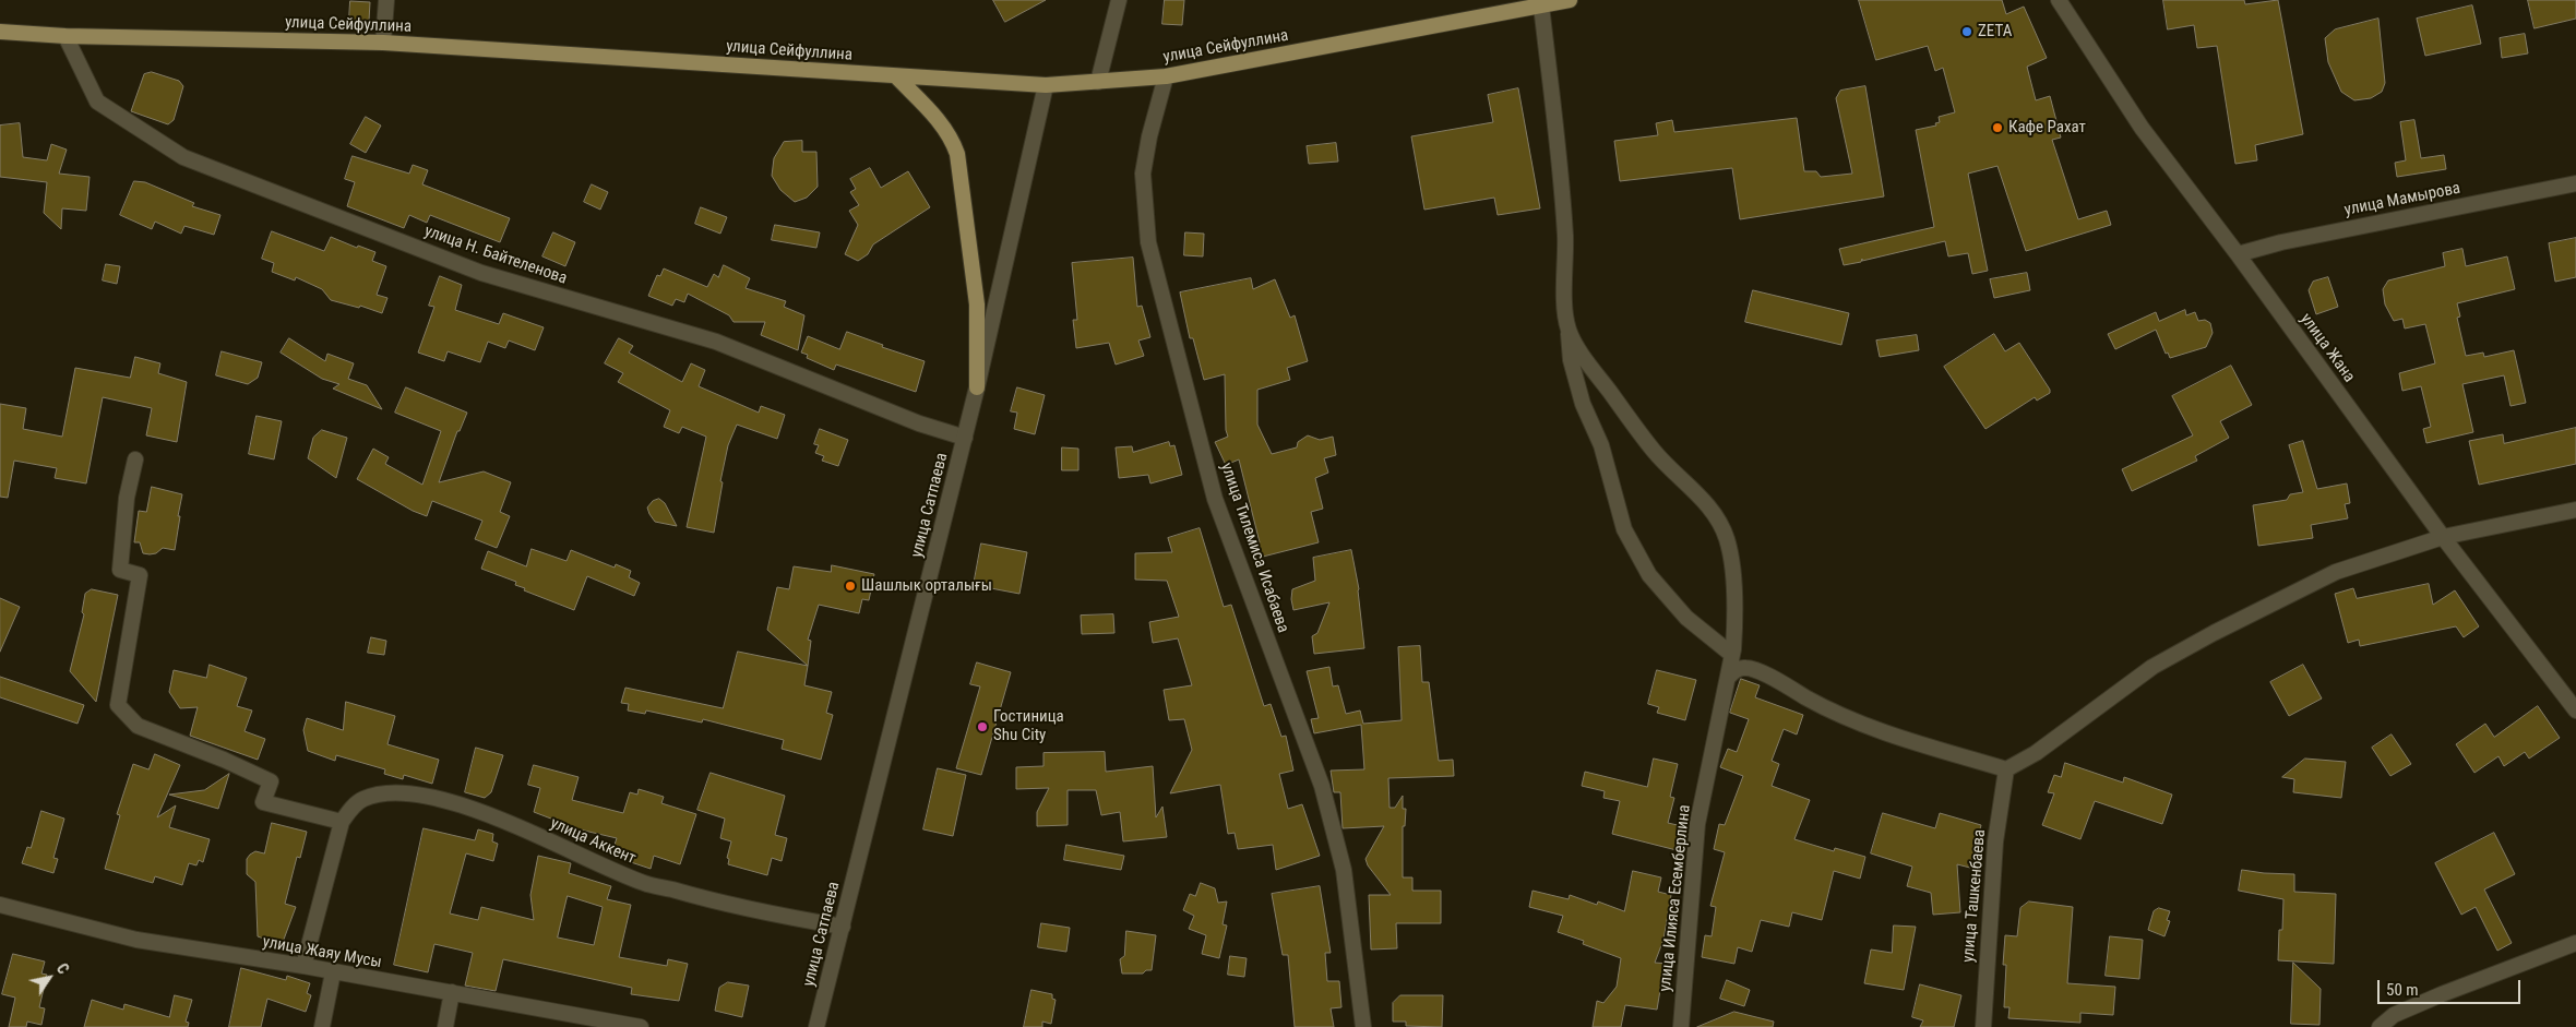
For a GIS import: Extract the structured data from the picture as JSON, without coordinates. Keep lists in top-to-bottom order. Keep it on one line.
{"streets":{"main road":["улица Сейфуллина"],"street":["улица Мамырова","улица Н. Байтеленова","улица Жана","улица Сатпаева","улица Тилемиса Исабаева","улица Аккент","улица Ташкенбаева","улица Илияса Есемберлина","улица Жаяу Мусы"]},"crossings":[["улица Сейфуллина","улица Н. Байтеленова"],["улица Сейфуллина","улица Сатпаева"],["улица Сейфуллина","улица Тилемиса Исабаева"],["улица Мамырова","улица Жана"],["улица Н. Байтеленова","улица Сатпаева"],["улица Сатпаева","улица Аккент"]],"places":["ZETA","Кафе Рахат","Шашлык орталығы","Гостиница Shu City"],"scale_bar":"50 m","north":"top right"}
